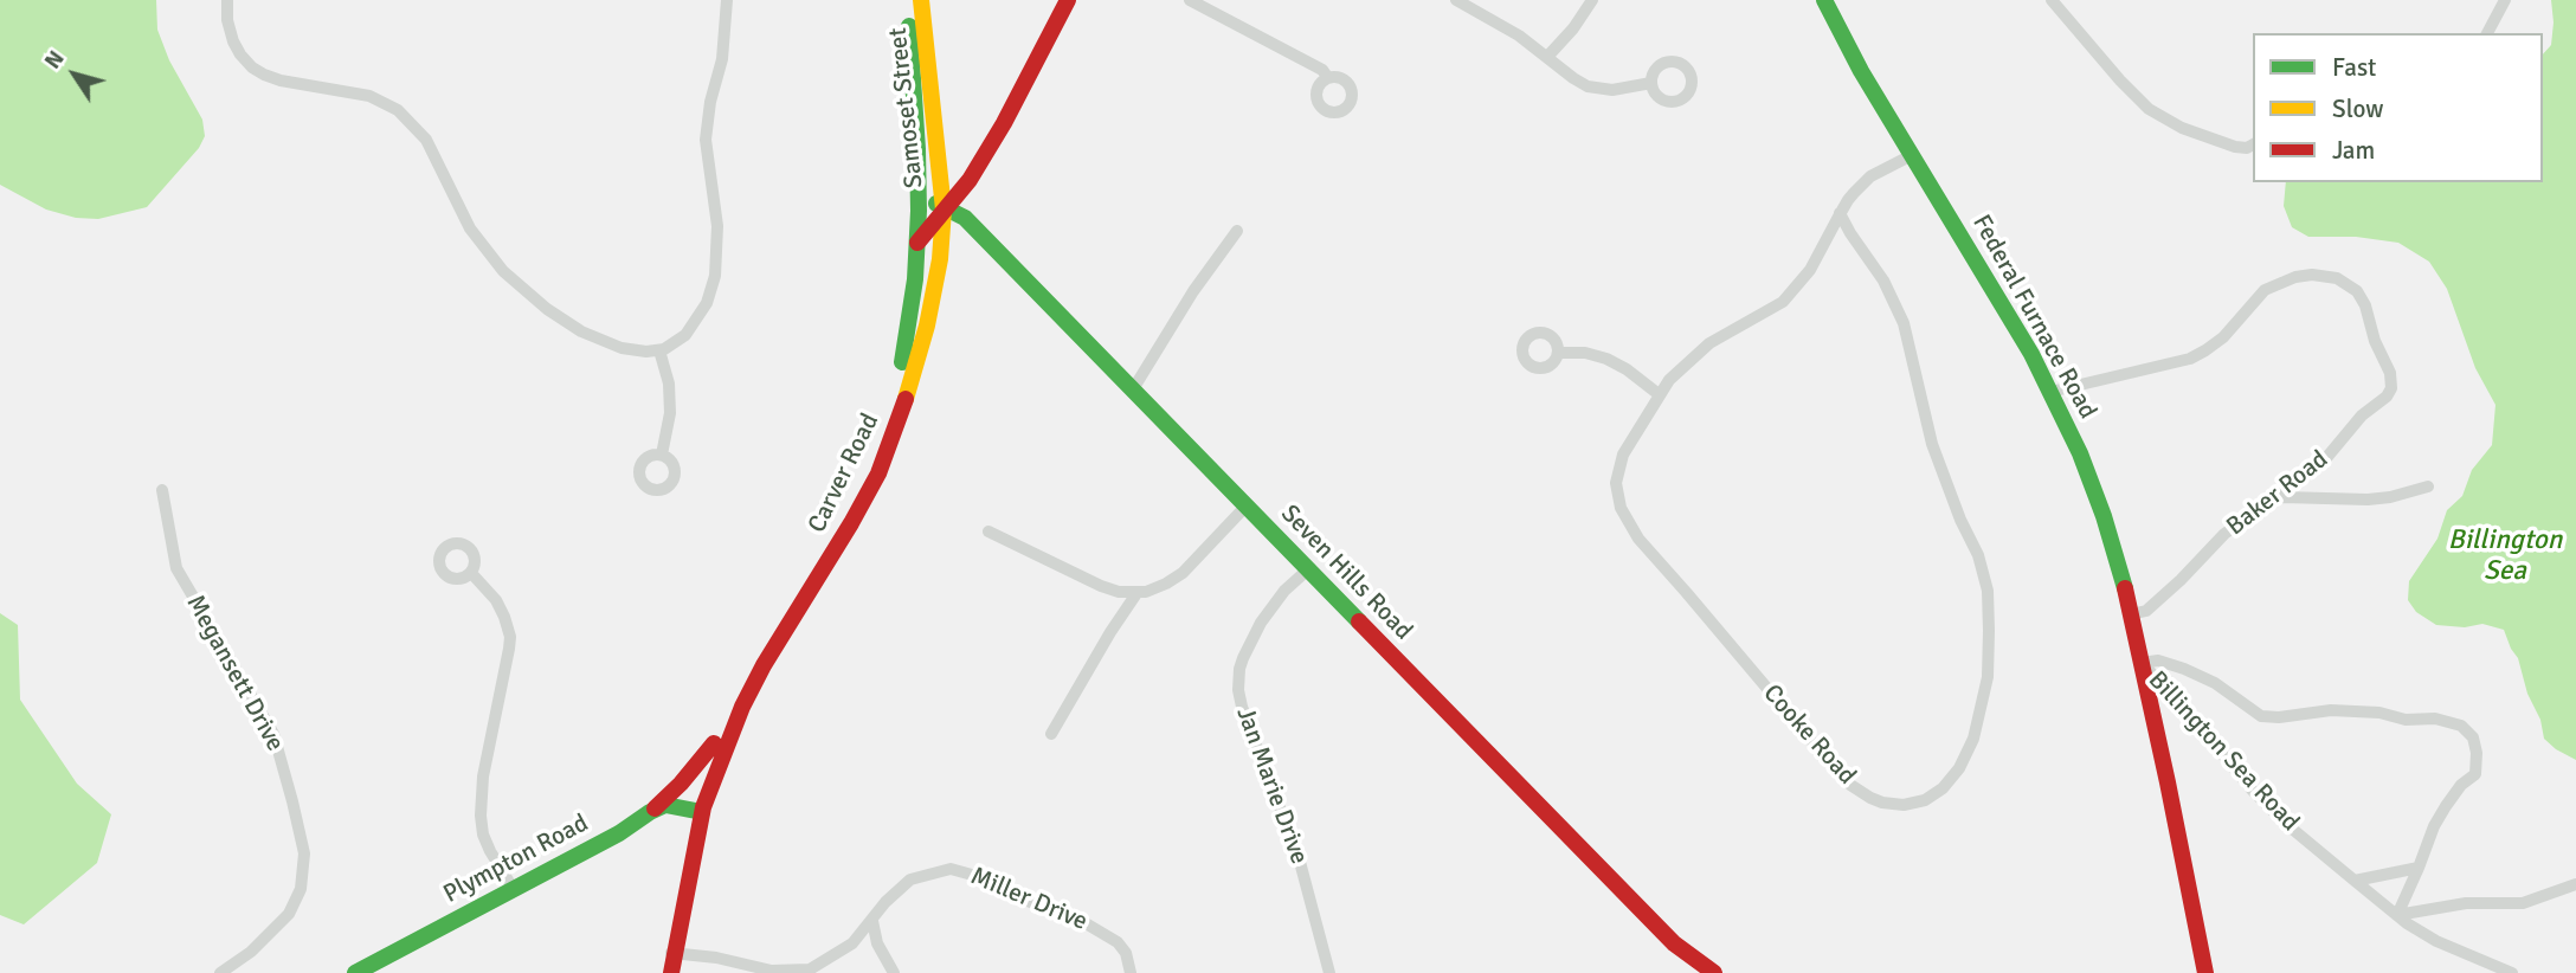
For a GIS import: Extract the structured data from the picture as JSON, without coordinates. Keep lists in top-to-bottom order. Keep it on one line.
{"streets":{"main road":["Samoset Street","Federal Furnace Road","Carver Road","Seven Hills Road","Plympton Road"],"street":["Baker Road","Megansett Drive","Cooke Road","Billington Sea Road","Jan Marie Drive","Miller Drive"]},"crossings":[["Samoset Street","Carver Road"],["Samoset Street","Seven Hills Road"],["Federal Furnace Road","Baker Road"],["Federal Furnace Road","Cooke Road"],["Federal Furnace Road","Billington Sea Road"],["Carver Road","Seven Hills Road"],["Carver Road","Plympton Road"],["Carver Road","Miller Drive"],["Seven Hills Road","Jan Marie Drive"]],"water":["Billington Sea"],"legend":["Fast","Slow","Jam"],"north":"top left"}
